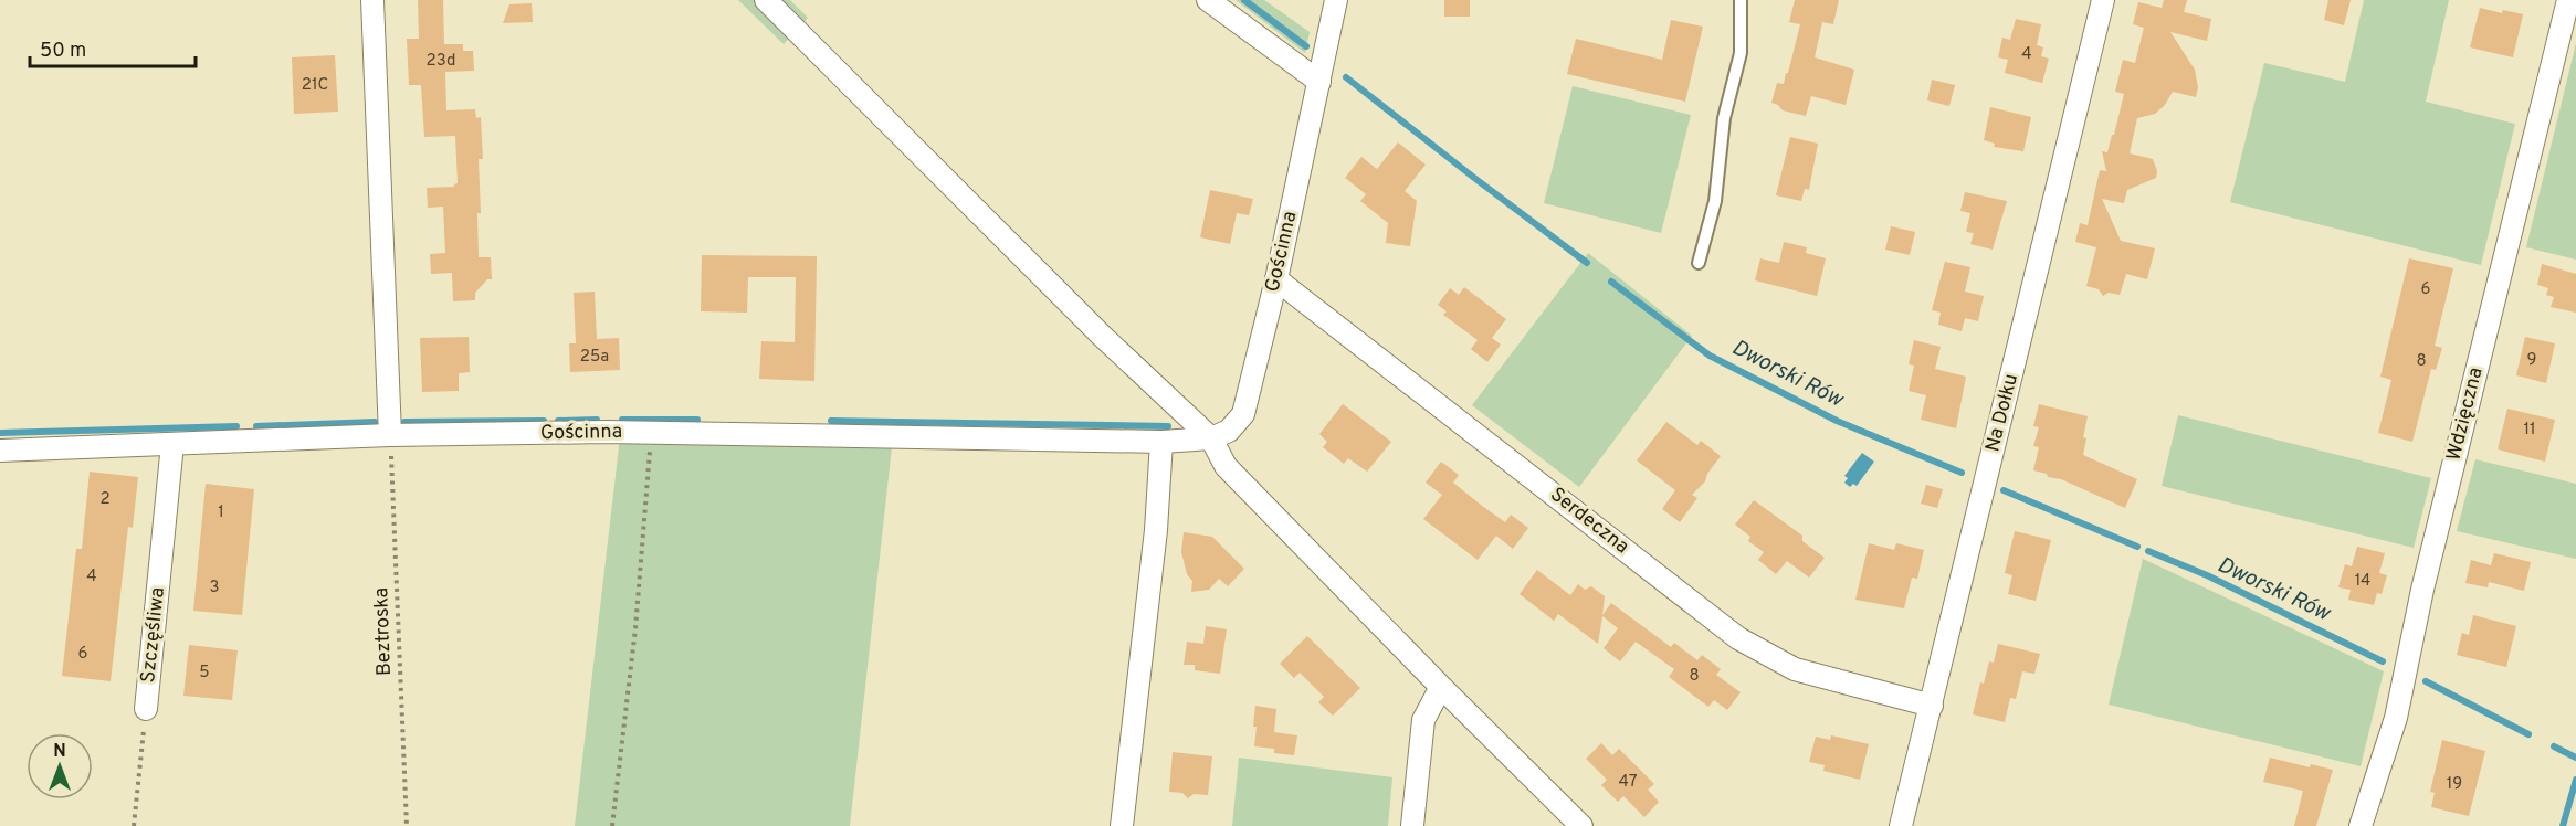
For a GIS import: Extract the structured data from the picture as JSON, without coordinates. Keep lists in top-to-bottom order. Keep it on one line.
{"streets":{"street":["Gościnna","Na Dołku","Wdzięczna","Serdeczna","Szczęśliwa"],"path":["Beztroska"]},"crossings":[["Gościnna","Serdeczna"],["Gościnna","Beztroska"],["Gościnna","Szczęśliwa"],["Na Dołku","Serdeczna"]],"water":["Dworski Rów"],"house_numbers":["4","23d","21C","6","25a","9","8","11","2","1","4","14","3","6","5","8","47","19"],"scale_bar":"50 m","north":"top"}
